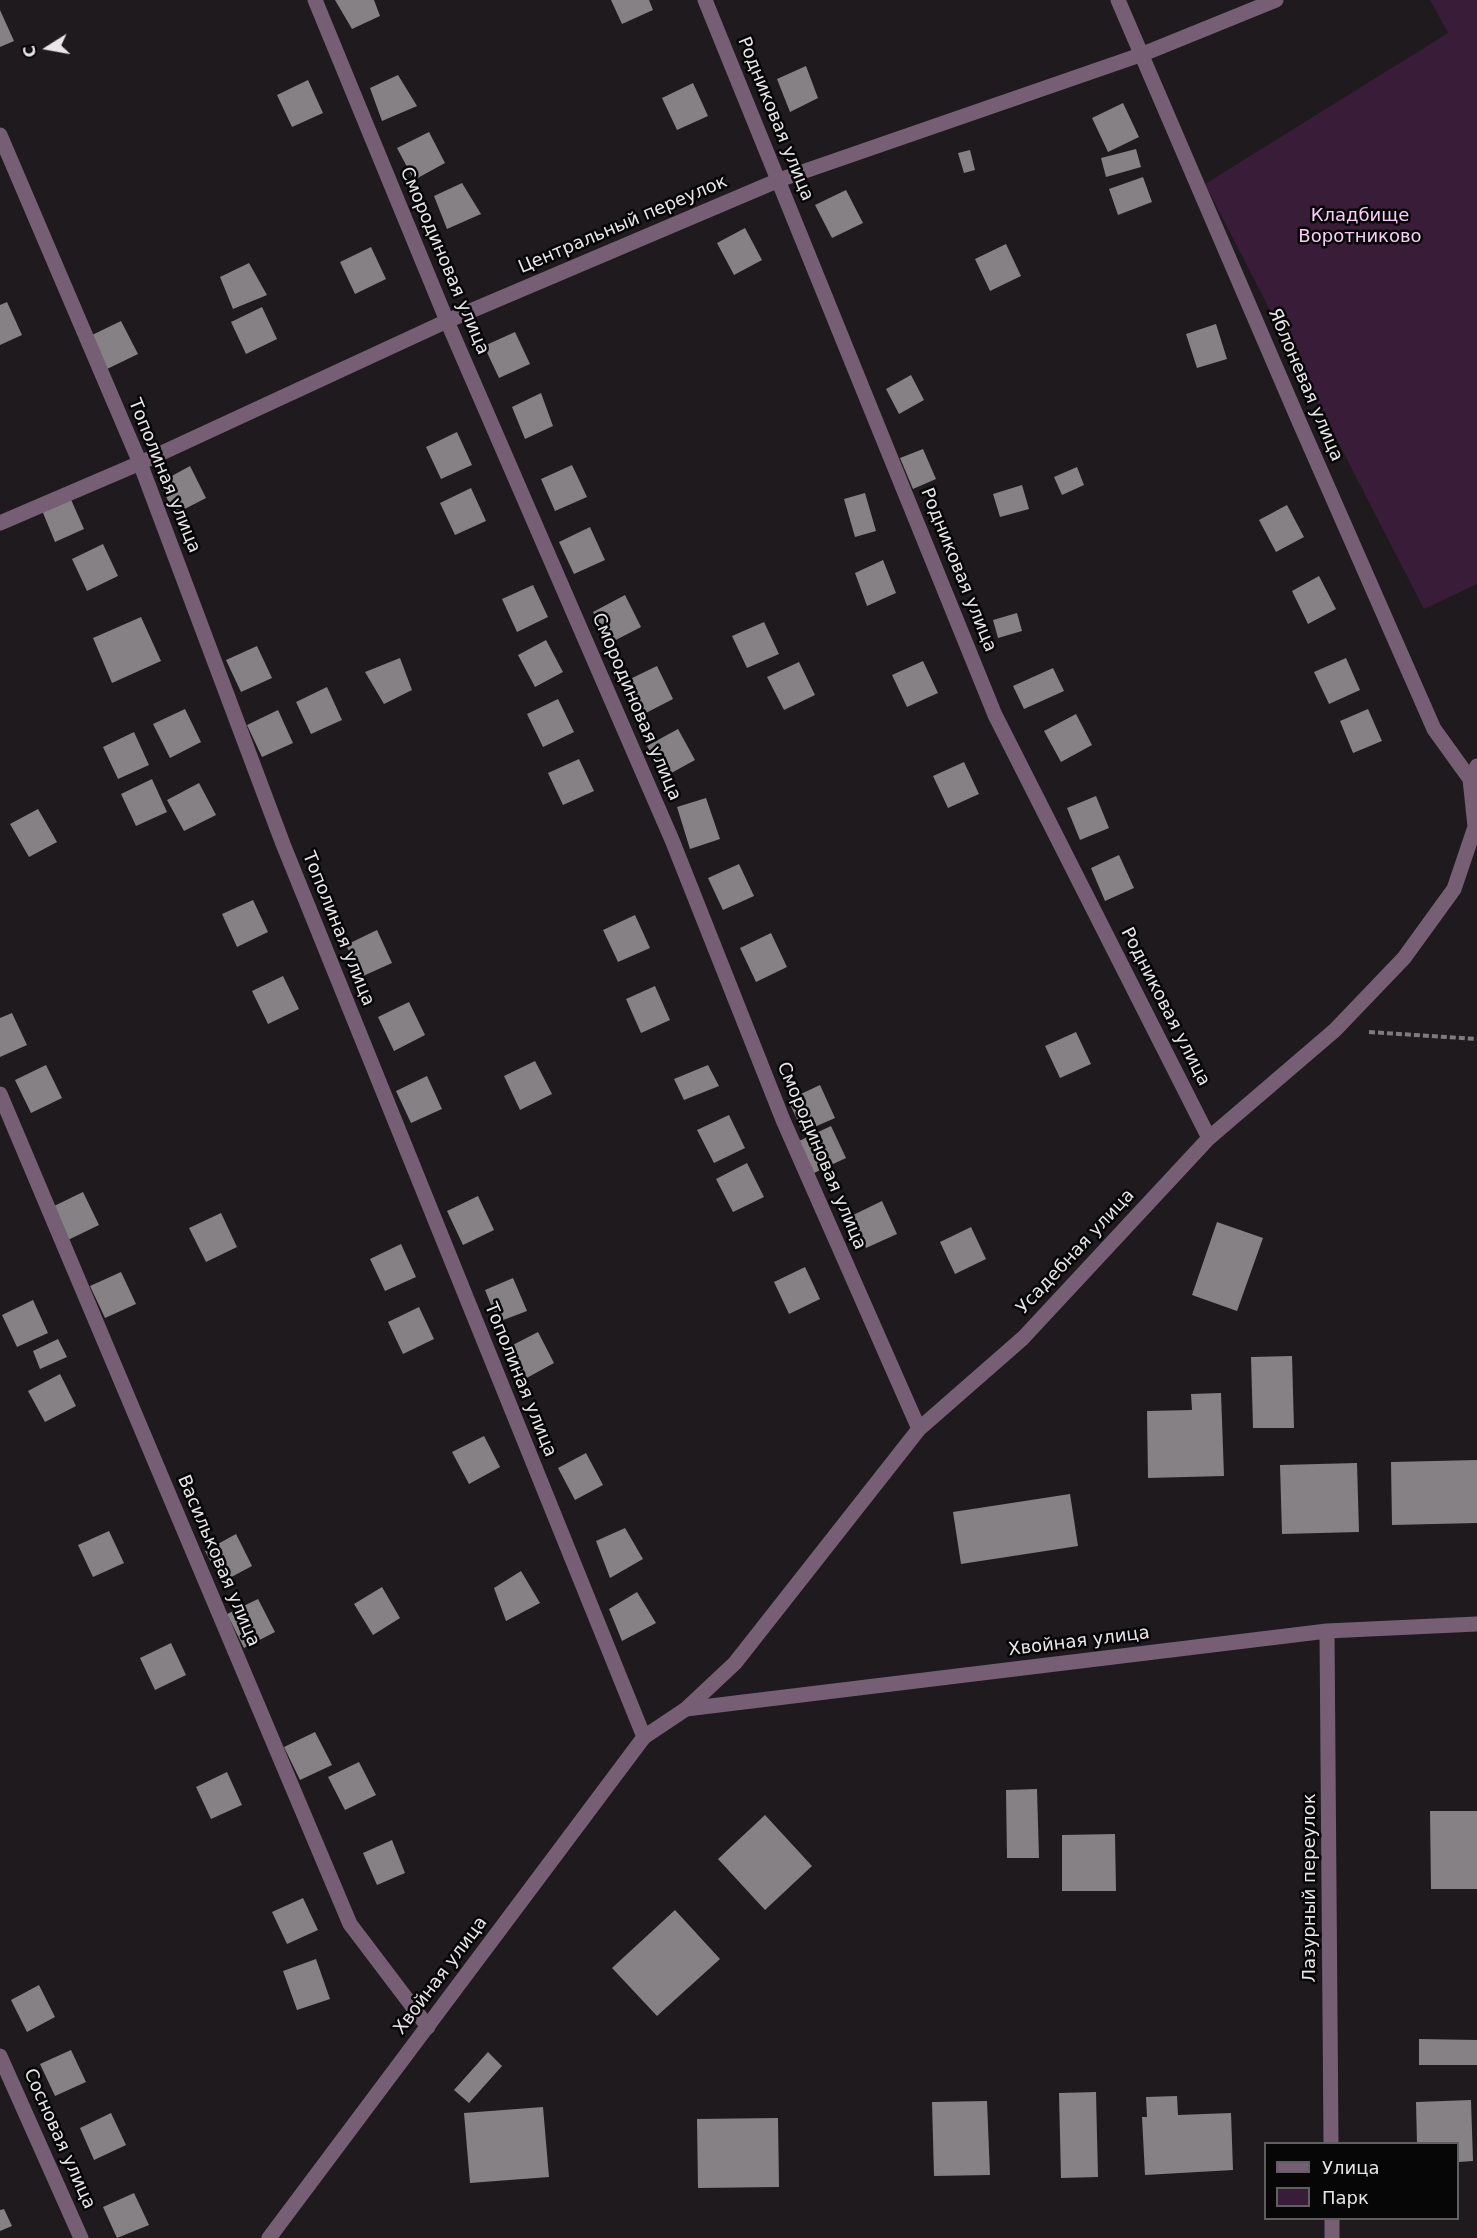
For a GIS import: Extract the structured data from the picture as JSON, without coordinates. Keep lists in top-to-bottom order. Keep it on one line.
{"streets":{"street":["Родниковая улица","Центральный переулок","Смородиновая улица","Яблоневая улица","Тополиная улица","Усадебная улица","Васильковая улица","Хвойная улица","Лазурный переулок","Сосновая улица"]},"crossings":[["Родниковая улица","Центральный переулок"],["Родниковая улица","Усадебная улица"],["Центральный переулок","Смородиновая улица"],["Центральный переулок","Яблоневая улица"],["Центральный переулок","Тополиная улица"],["Смородиновая улица","Усадебная улица"],["Яблоневая улица","Усадебная улица"],["Тополиная улица","Усадебная улица"],["Тополиная улица","Хвойная улица"],["Усадебная улица","Хвойная улица"],["Васильковая улица","Хвойная улица"],["Хвойная улица","Лазурный переулок"]],"parks":["Кладбище Воротниково"],"legend":["Улица","Парк"],"north":"left"}
